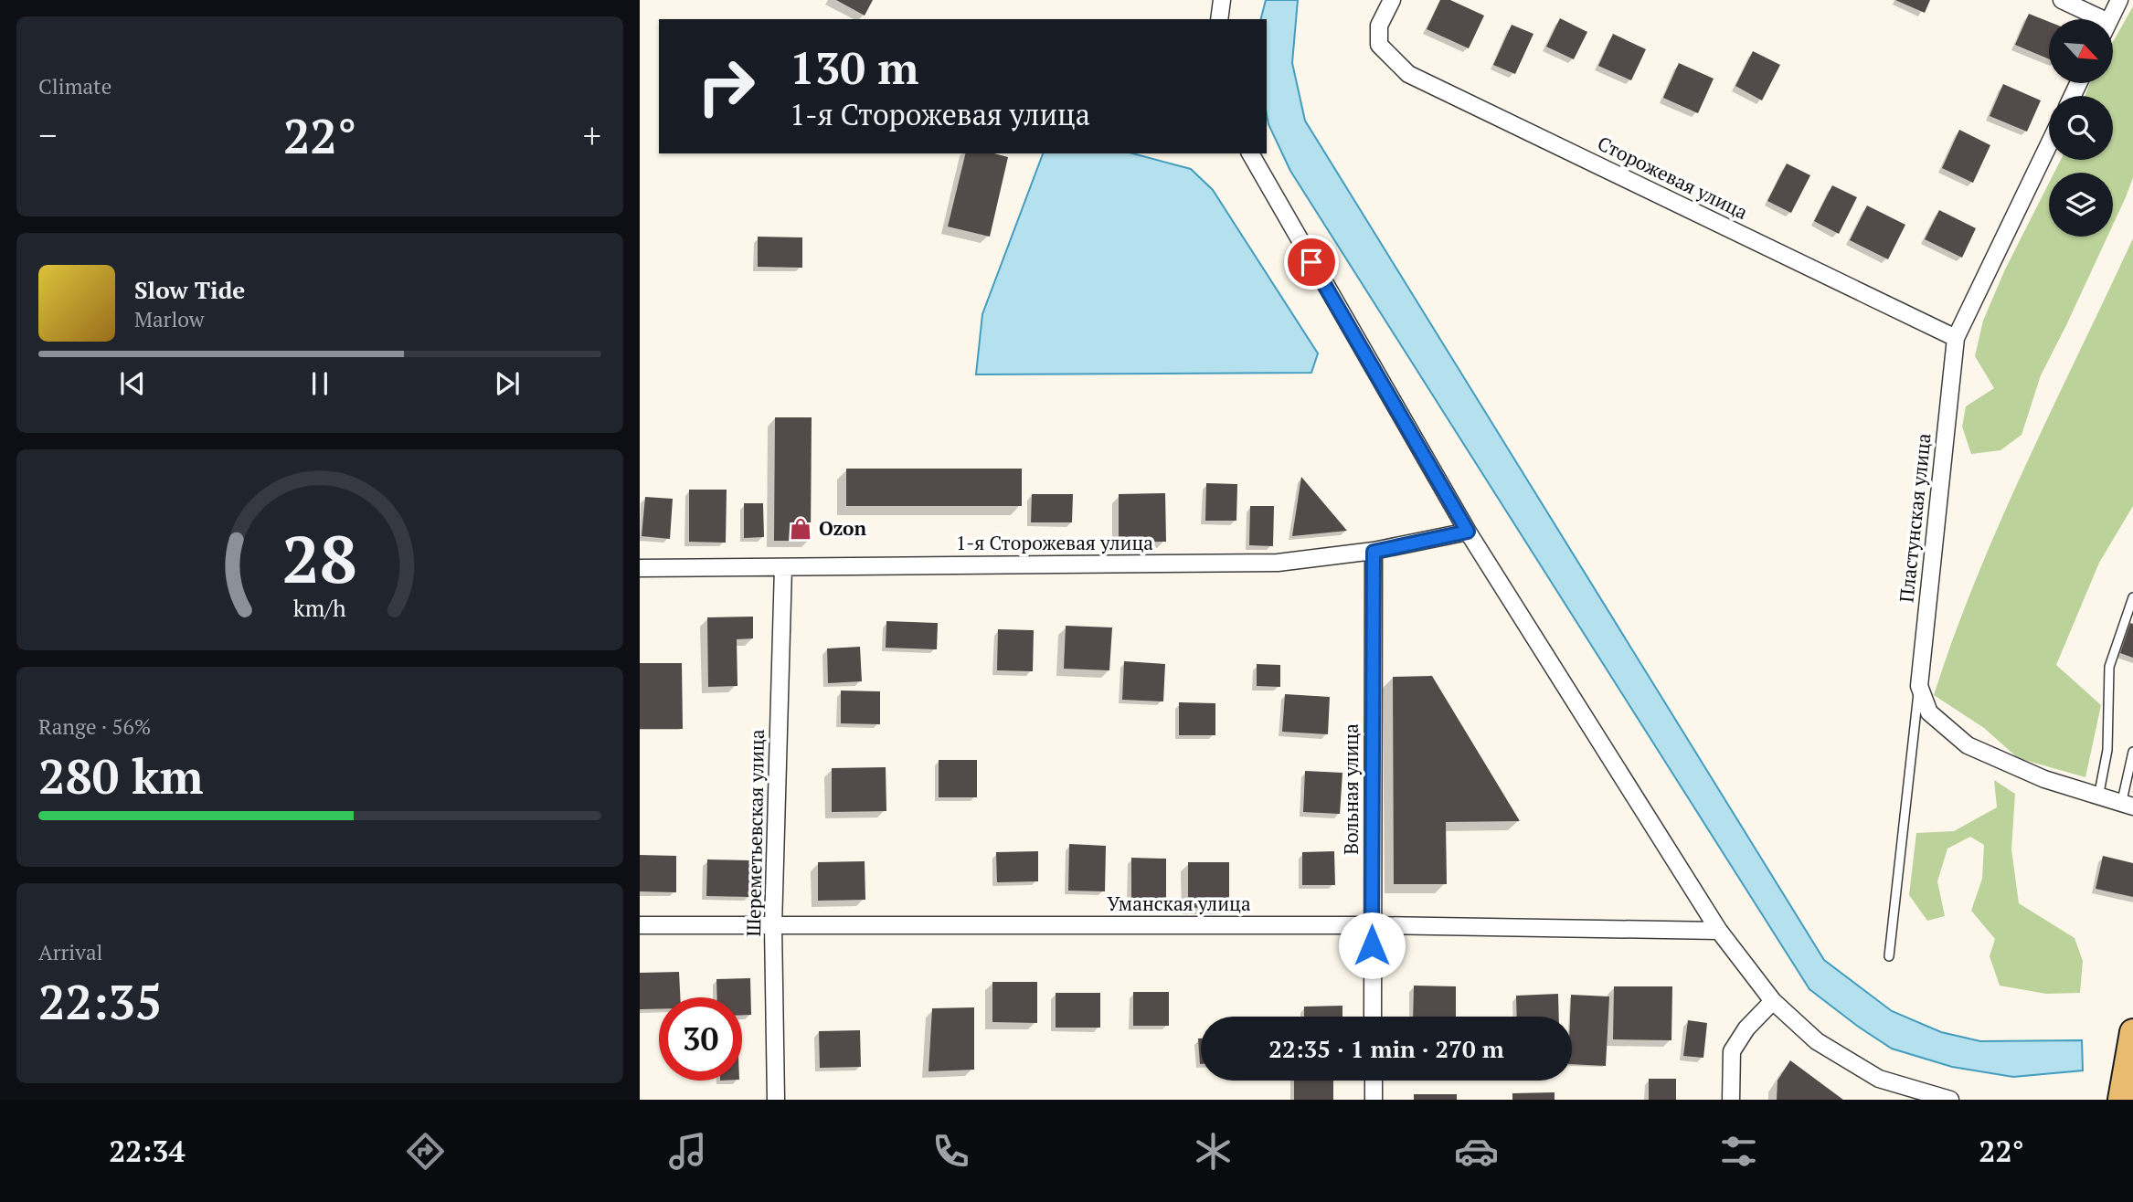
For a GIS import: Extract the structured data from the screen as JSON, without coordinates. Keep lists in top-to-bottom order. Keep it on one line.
{"streets":{"street":["Сторожевая улица","Пластунская улица","1-я Сторожевая улица","Вольная улица","Шереметьевская улица","Уманская улица"]},"crossings":[["Сторожевая улица","Пластунская улица"],["1-я Сторожевая улица","Вольная улица"],["1-я Сторожевая улица","Шереметьевская улица"],["Вольная улица","Уманская улица"],["Шереметьевская улица","Уманская улица"]],"places":{"shop":["Ozon"]},"north":"bottom right","page":{"tile":["Climate",["Range · 56%","280 km"],["Arrival","22:35"]],"turn":["130 m","1-я Сторожевая улица"],"heat":["−","22°","+"],"song":["Slow Tide","Marlow"],"limit":"30","trip":"22:35 · 1 min · 270 m","tabs":["22:34","22°"],"gauge":["28","km/h"]}}
